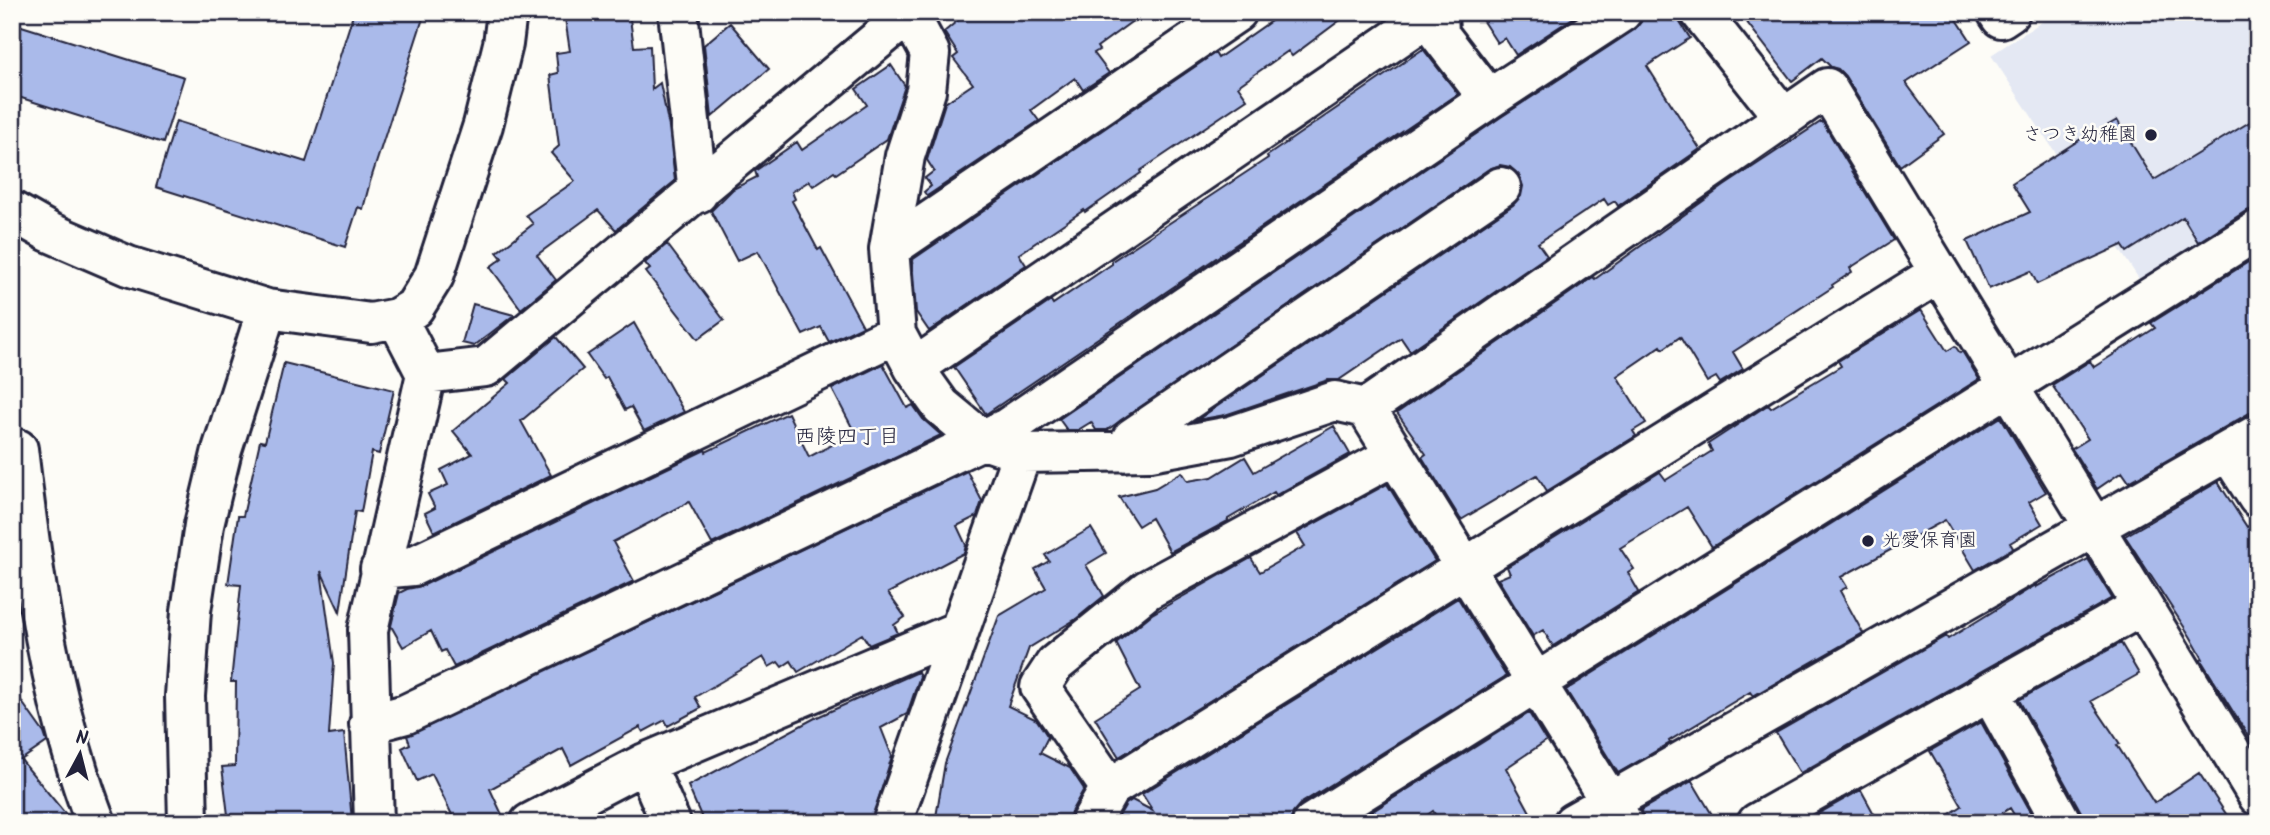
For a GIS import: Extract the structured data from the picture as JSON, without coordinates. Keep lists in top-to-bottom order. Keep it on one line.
{"districts":["西陵四丁目"],"places":["さつき幼稚園","光愛保育園"],"north":"top"}
